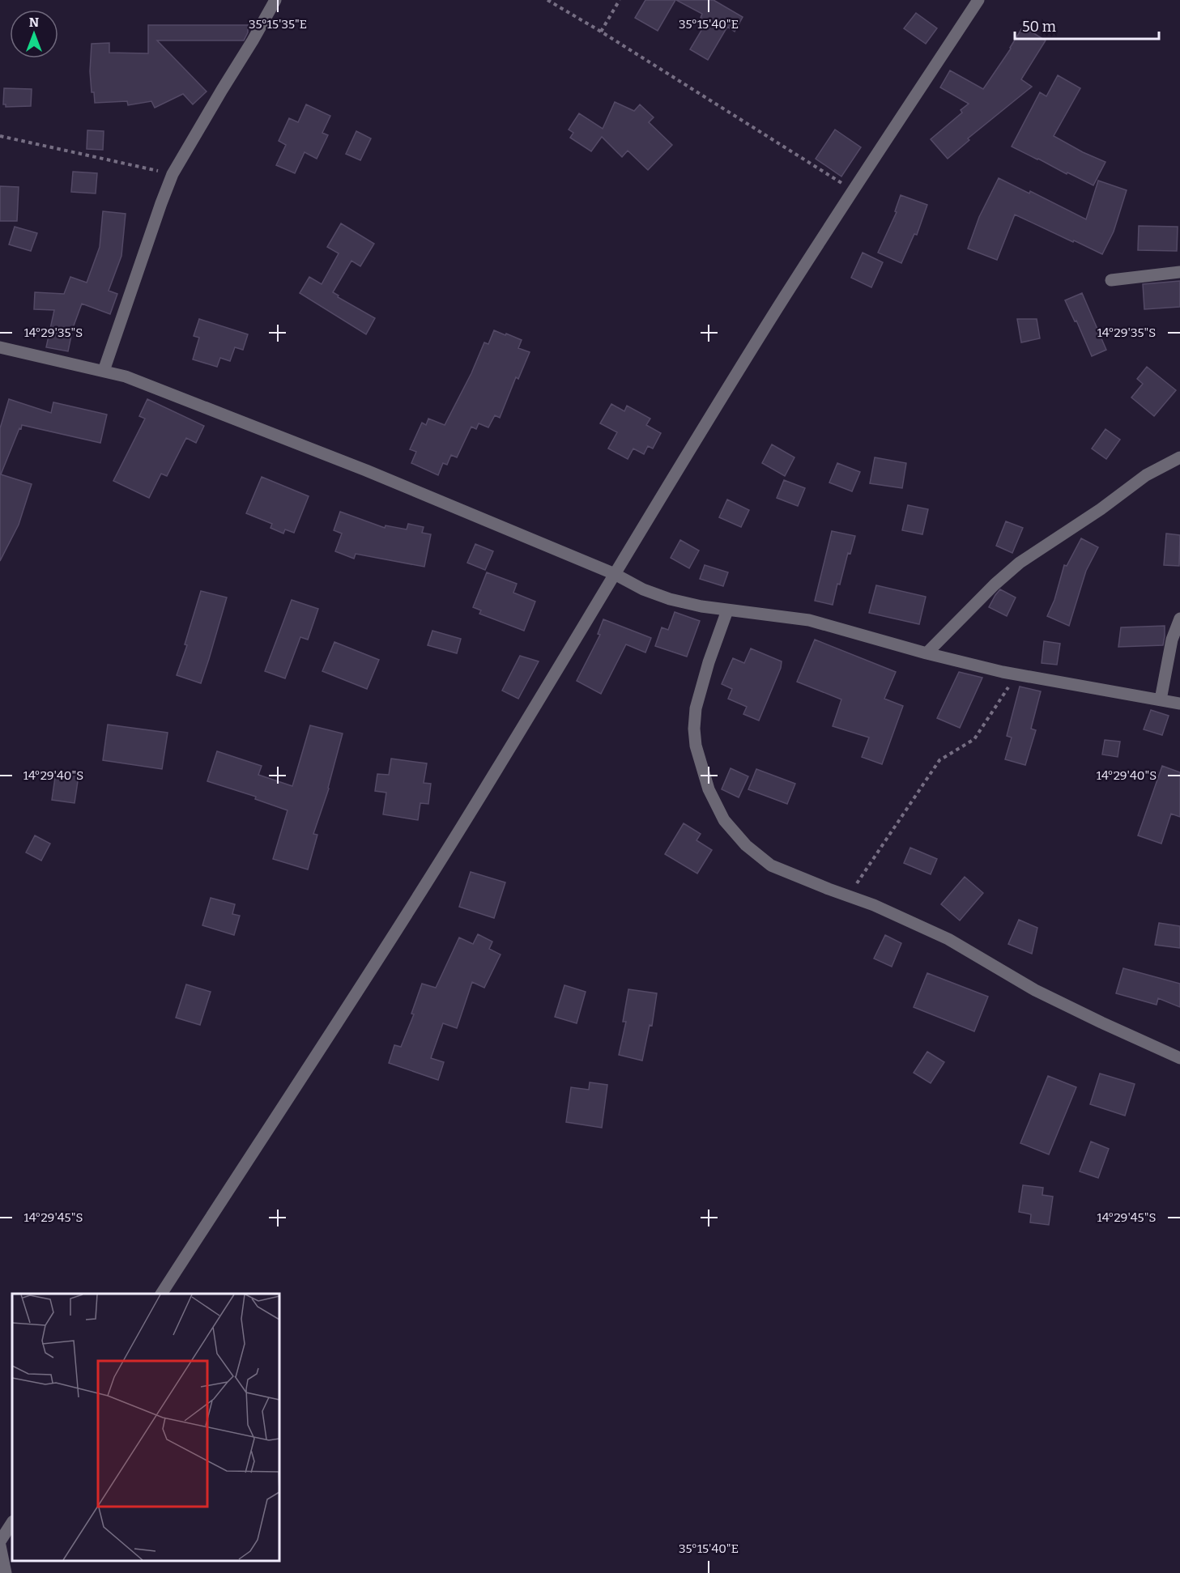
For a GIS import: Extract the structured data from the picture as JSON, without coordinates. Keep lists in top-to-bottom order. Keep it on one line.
{"scale_bar":"50 m","north":"top","coordinates":["35°15'35\"E","35°15'40\"E","14°29'35\"S","14°29'40\"S","14°29'45\"S"]}
